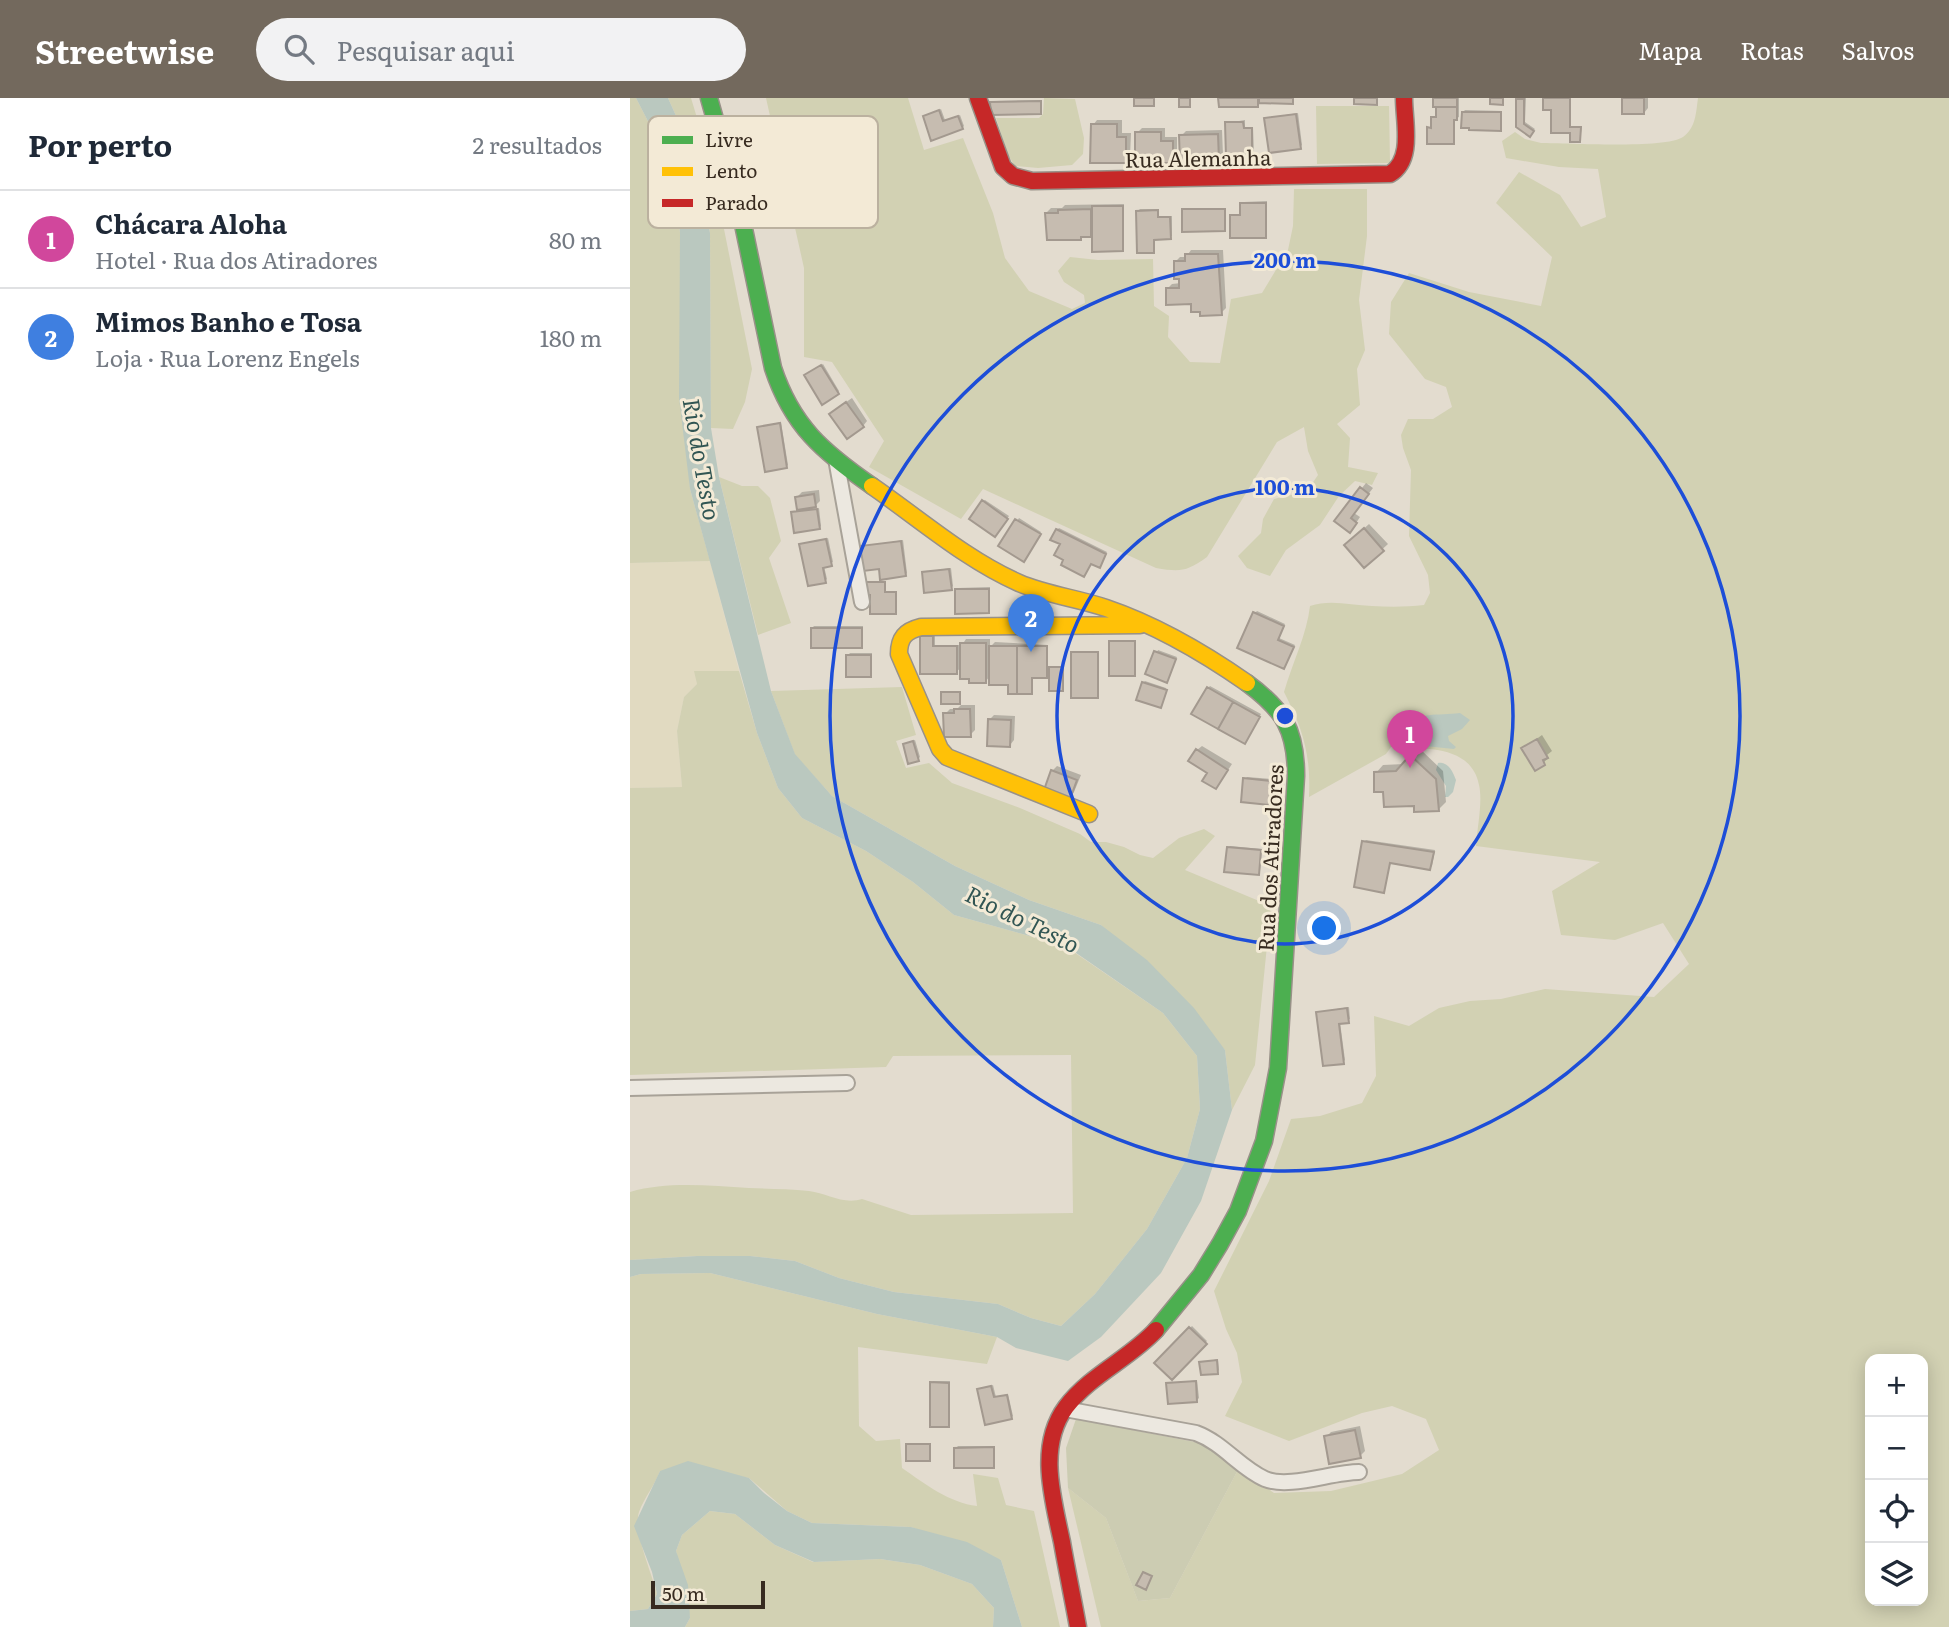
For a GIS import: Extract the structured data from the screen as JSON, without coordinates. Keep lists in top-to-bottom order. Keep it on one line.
{"streets":{"street":["Rua Alemanha","Rua dos Atiradores"]},"water":["Rio do Testo"],"legend":["Livre","Lento","Parado"],"scale_bar":"50 m","page":{"header":"Streetwise","search":"Pesquisar aqui","nav":["Mapa","Rotas","Salvos"],"heading":["Por perto","2 resultados"],"list":[{"mark":"1","name":"Chácara Aloha","note":"Hotel · Rua dos Atiradores","value":"80 m"},{"mark":"2","name":"Mimos Banho e Tosa","note":"Loja · Rua Lorenz Engels","value":"180 m"}],"pins":["2","1"],"map_buttons":["+","−"],"scale":"50 m"},"rings":["200 m","100 m"]}
